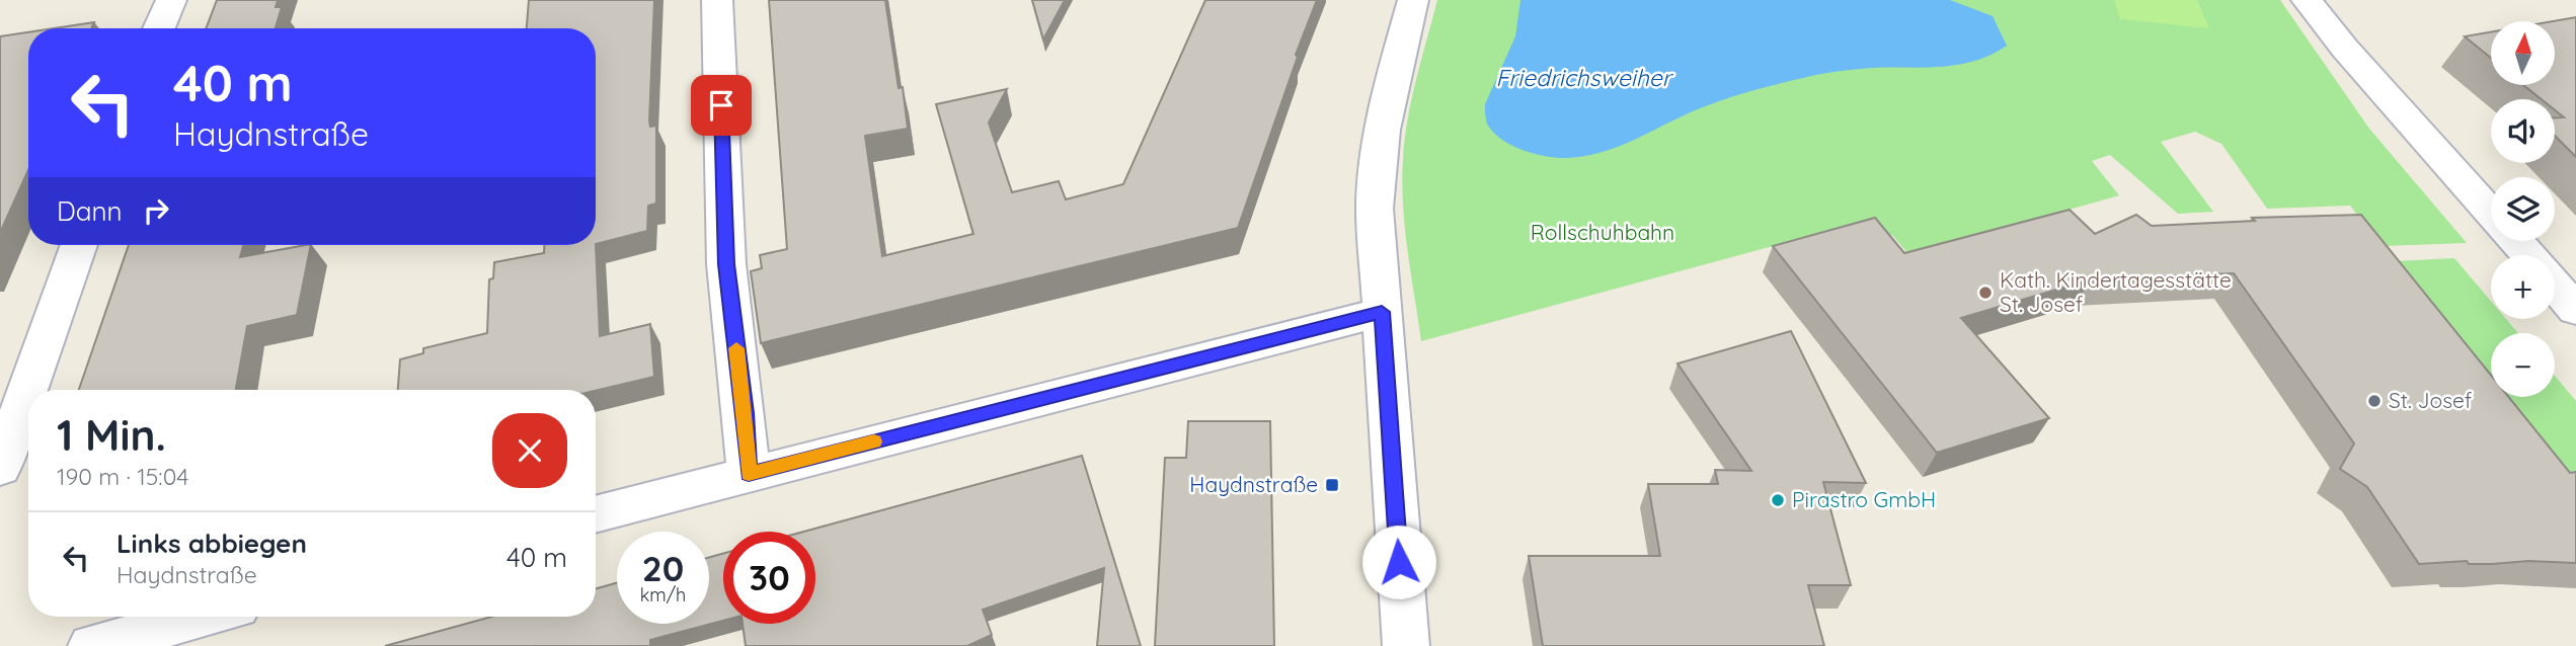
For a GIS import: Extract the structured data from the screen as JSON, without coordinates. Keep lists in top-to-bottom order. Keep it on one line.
{"water":["Friedrichsweiher"],"parks":["Rollschuhbahn"],"places":{"other":["Kath. Kindertagesstätte St. Josef","St. Josef","Pirastro GmbH"],"transit":["Haydnstraße"]},"north":"top","page":{"map_buttons":["+","−"],"turn":["40 m","Haydnstraße"],"then":"Dann","heading":["1 Min.","190 m · 15:04"],"list":[{"name":"Links abbiegen","note":"Haydnstraße","value":"40 m"}],"speed":"20 km/h","limit":"30"}}
